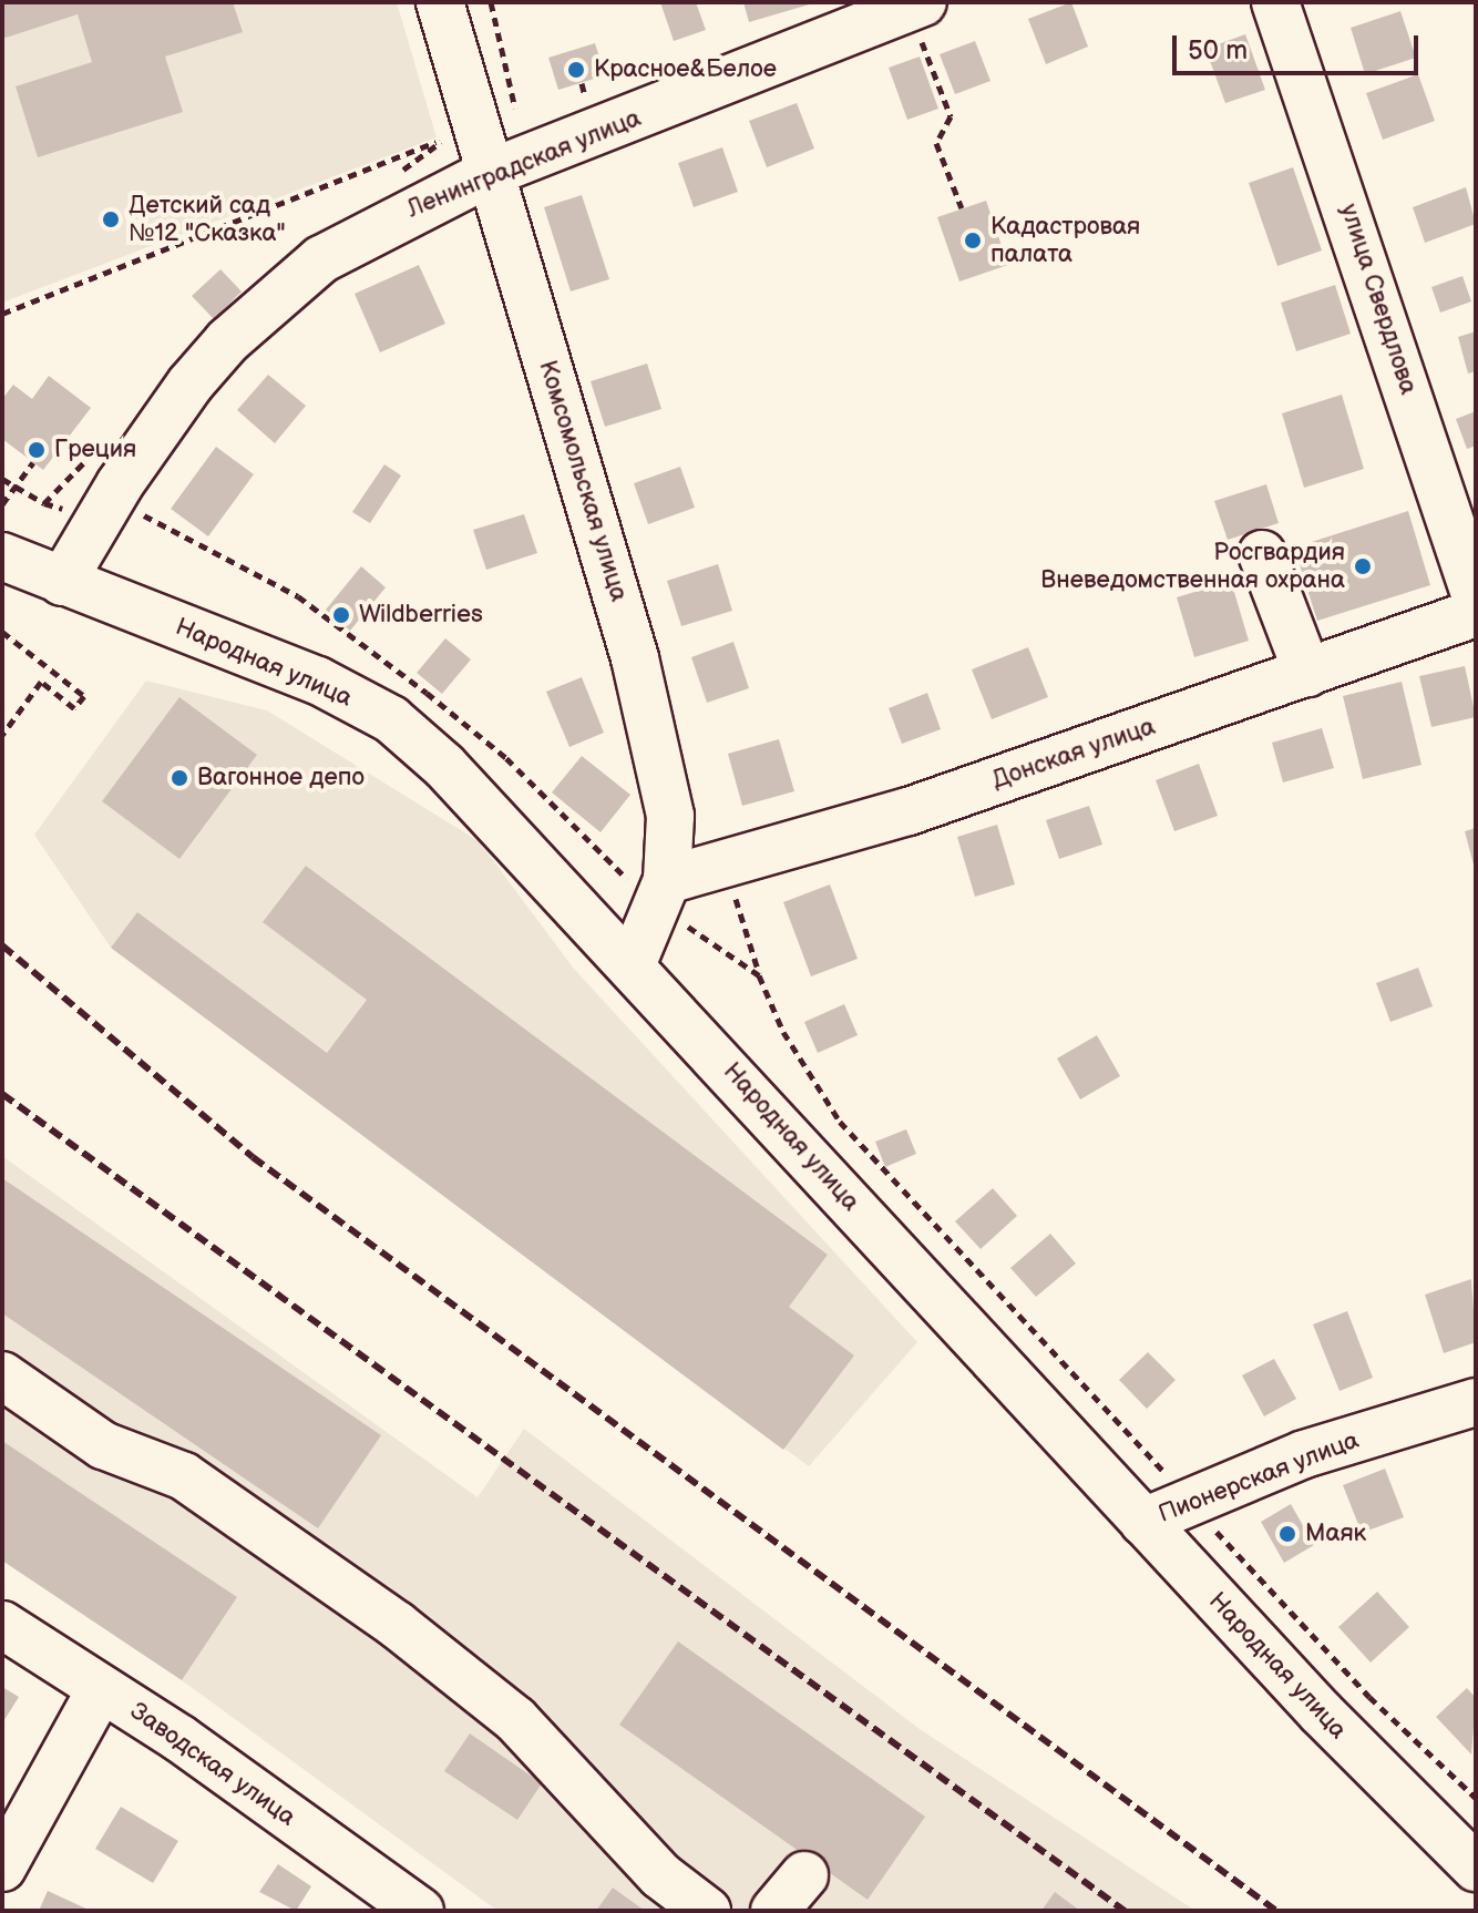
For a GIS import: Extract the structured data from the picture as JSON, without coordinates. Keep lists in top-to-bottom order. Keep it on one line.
{"streets":{"street":["Ленинградская улица","улица Свердлова","Комсомольская улица","Народная улица","Донская улица","Пионерская улица","Заводская улица"]},"crossings":[["Ленинградская улица","Комсомольская улица"],["Ленинградская улица","Народная улица"],["Комсомольская улица","Народная улица"],["Комсомольская улица","Донская улица"],["Народная улица","Пионерская улица"]],"places":["Красное&Белое","Детский сад №12 \"Сказка\"","Кадастровая палата","Греция","Росгвардия Вневедомственная охрана","Wildberries","Вагонное депо","Маяк"],"scale_bar":"50 m"}
